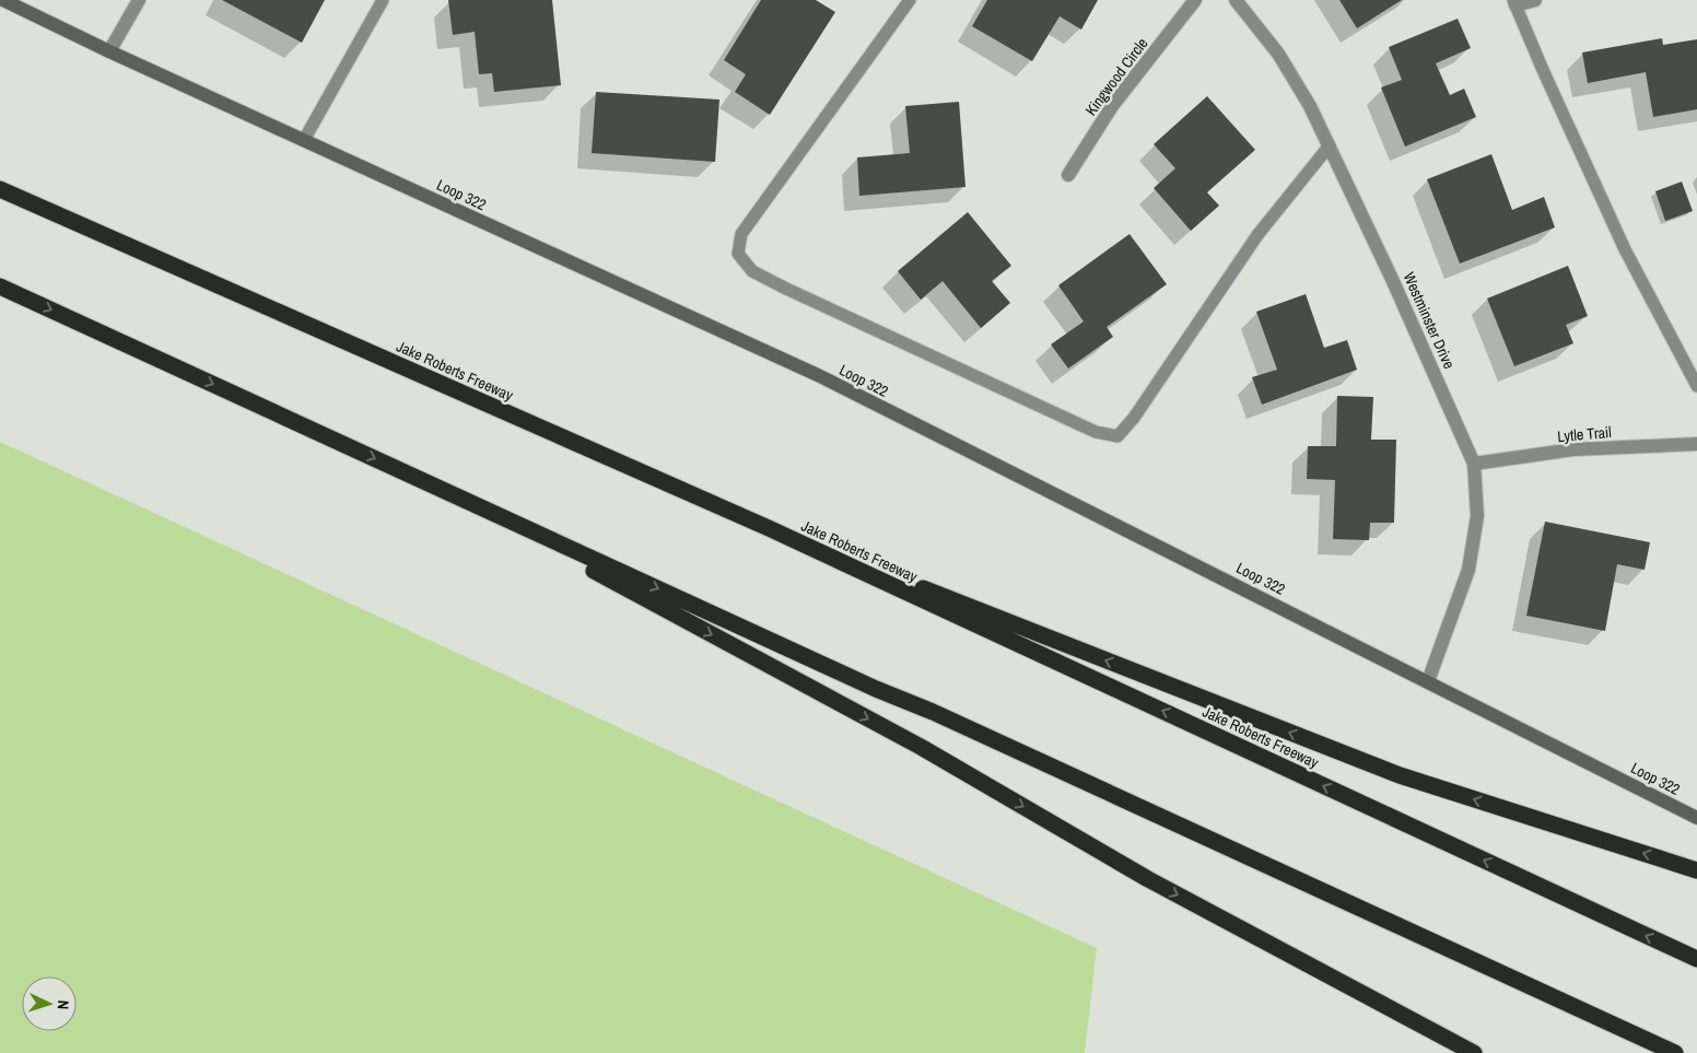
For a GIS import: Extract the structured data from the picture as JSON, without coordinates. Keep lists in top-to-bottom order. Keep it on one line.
{"streets":{"highway":["Jake Roberts Freeway"],"main road":["Loop 322"],"street":["Kingwood Circle","Westminster Drive","Lytle Trail"]},"crossings":[["Loop 322","Westminster Drive"],["Westminster Drive","Lytle Trail"]],"north":"right"}
